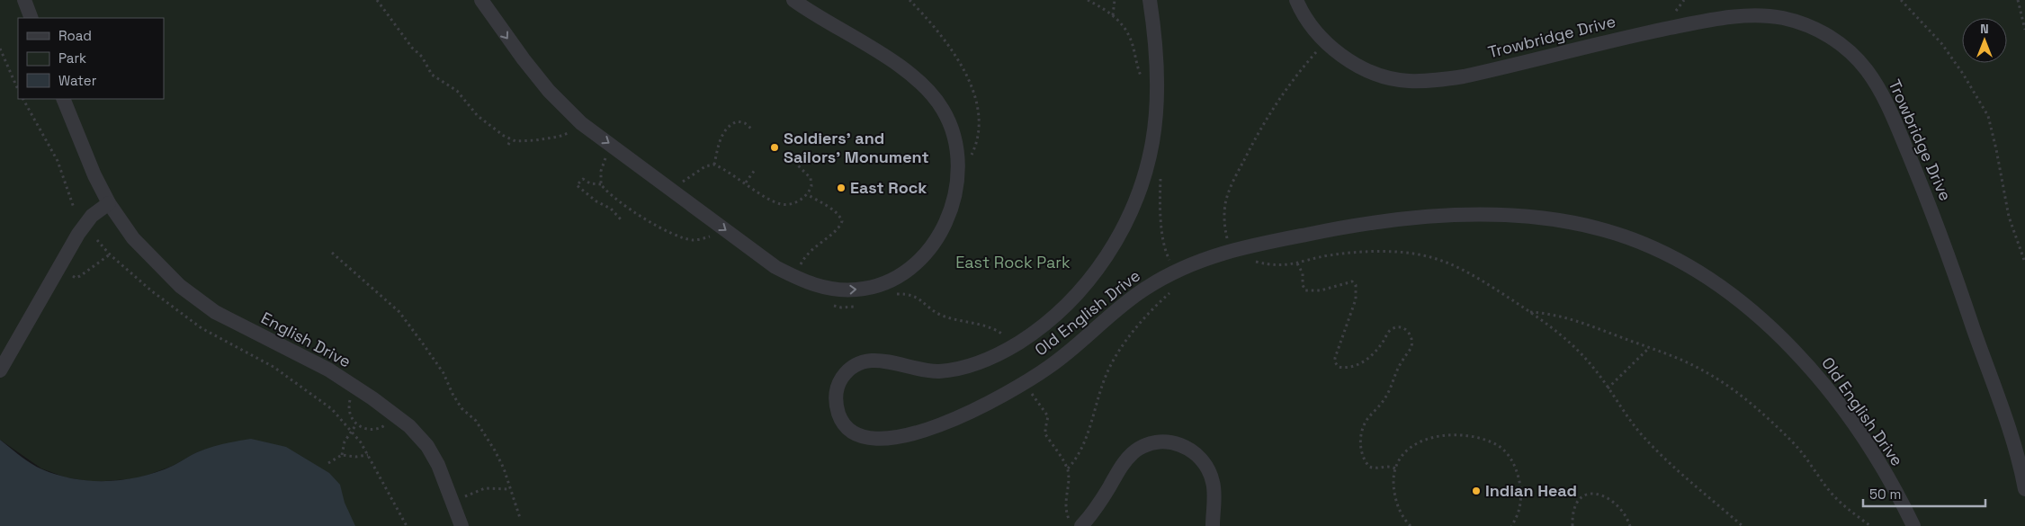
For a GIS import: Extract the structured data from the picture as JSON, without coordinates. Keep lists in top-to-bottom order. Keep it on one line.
{"streets":{"street":["Trowbridge Drive","Old English Drive","English Drive"]},"parks":["East Rock Park"],"places":["Soldiers' and Sailors' Monument","East Rock","Indian Head"],"legend":["Road","Park","Water"],"scale_bar":"50 m","north":"top"}
